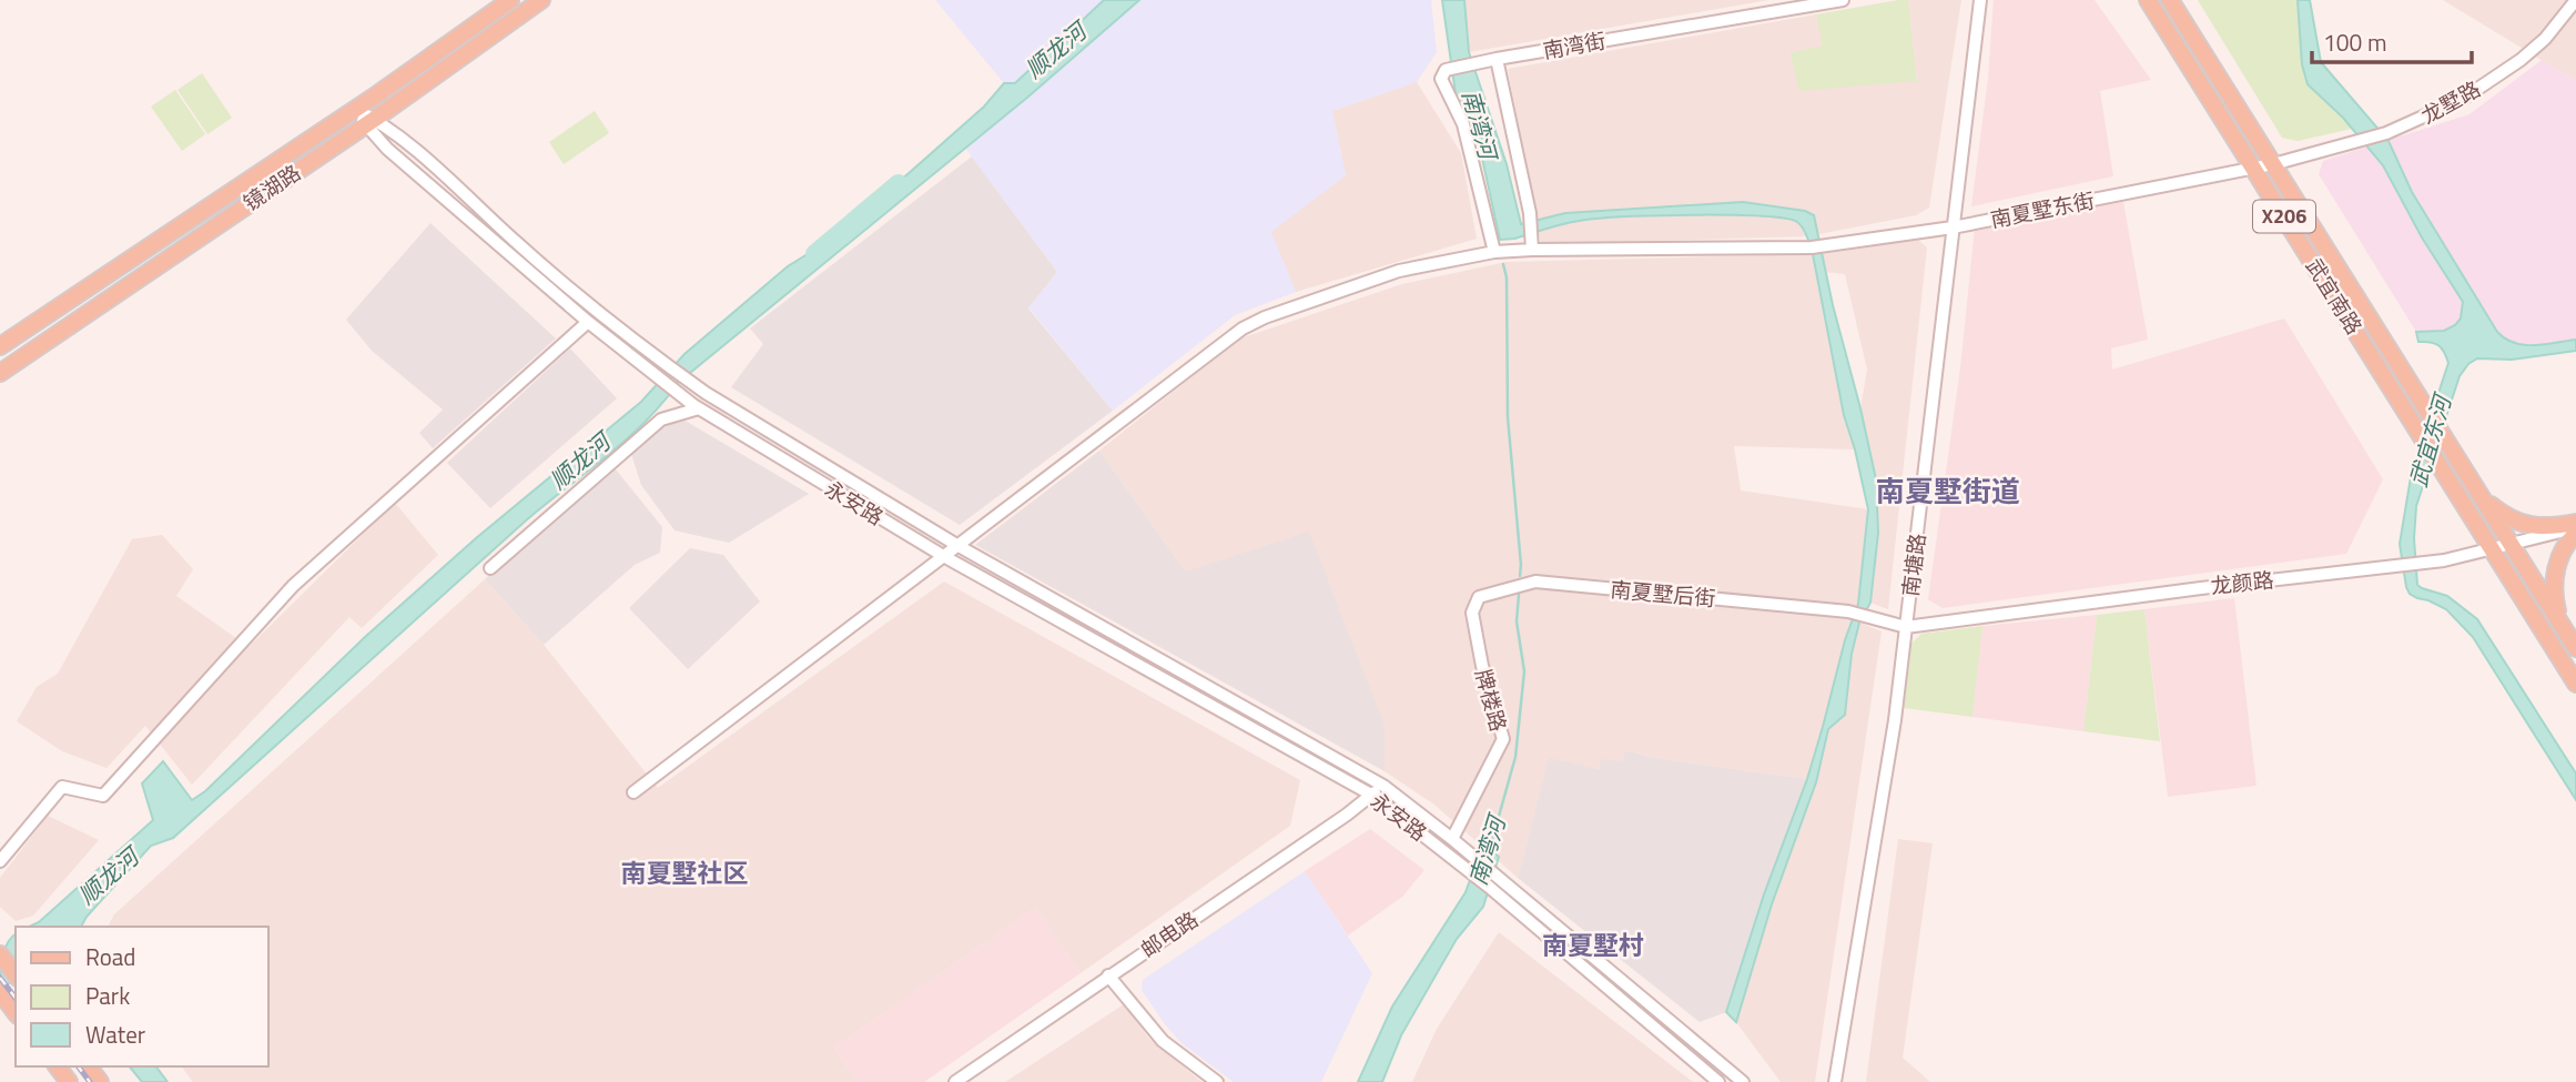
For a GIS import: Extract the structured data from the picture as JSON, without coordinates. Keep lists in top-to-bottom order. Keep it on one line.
{"streets":{"main road":["镜湖路","X206","武宜南路"],"street":["南湾街","龙墅路","南夏墅东街","永安路","南塘路","龙颜路","南夏墅后街","牌楼路","邮电路"]},"crossings":[["南湾街","南夏墅东街"],["龙墅路","南夏墅东街"],["龙墅路","武宜南路"],["镜湖路","永安路"],["南夏墅东街","武宜南路"],["南夏墅东街","永安路"],["南夏墅东街","南塘路"],["X206","武宜南路"],["X206","龙颜路"],["武宜南路","龙颜路"],["永安路","牌楼路"],["永安路","邮电路"],["南塘路","龙颜路"],["南塘路","南夏墅后街"],["龙颜路","南夏墅后街"],["南夏墅后街","牌楼路"]],"districts":["南夏墅街道","南夏墅社区","南夏墅村"],"water":["顺龙河","南湾河","武宜东河"],"legend":["Road","Park","Water"],"scale_bar":"100 m"}
